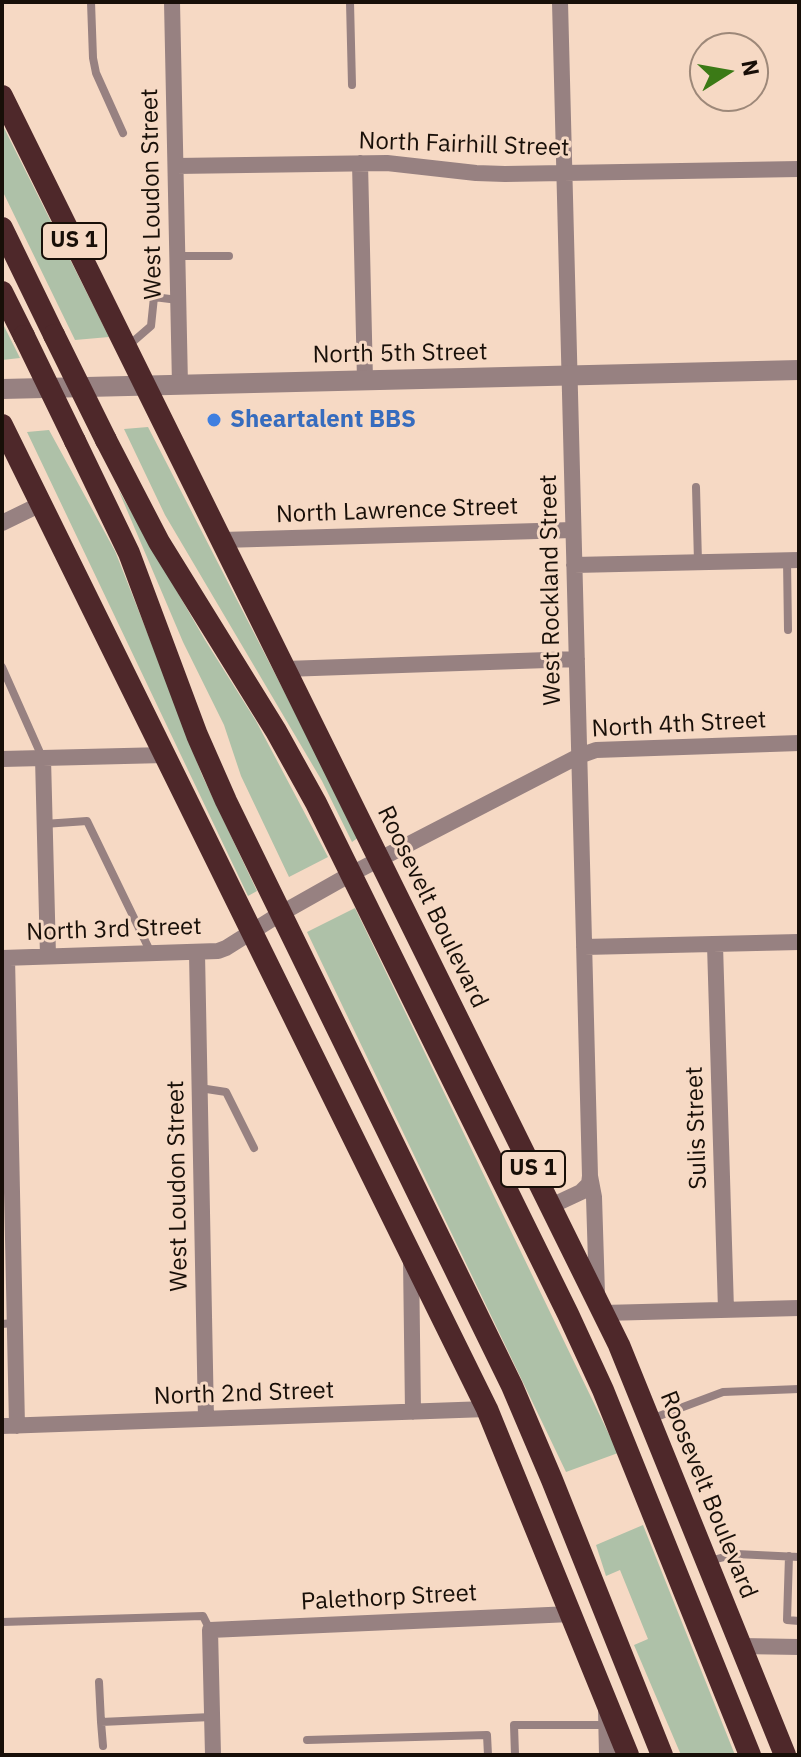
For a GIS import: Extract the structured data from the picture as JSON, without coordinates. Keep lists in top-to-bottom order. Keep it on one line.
{"streets":{"highway":["US 1","Roosevelt Boulevard"],"street":["North Fairhill Street","West Loudon Street","North 5th Street","North Lawrence Street","West Rockland Street","North 4th Street","North 3rd Street","Sulis Street","North 2nd Street","Palethorp Street"]},"crossings":[["North Fairhill Street","West Loudon Street"],["North Fairhill Street","West Rockland Street"],["West Loudon Street","North 5th Street"],["West Loudon Street","North 3rd Street"],["West Loudon Street","North 2nd Street"],["US 1","North 4th Street"],["US 1","North 3rd Street"],["North 5th Street","West Rockland Street"],["North 5th Street","Roosevelt Boulevard"],["North Lawrence Street","West Rockland Street"],["North Lawrence Street","Roosevelt Boulevard"],["West Rockland Street","North 4th Street"],["West Rockland Street","Roosevelt Boulevard"],["North 4th Street","Roosevelt Boulevard"],["North 4th Street","North 3rd Street"]],"places":["Sheartalent BBS"],"north":"right"}
